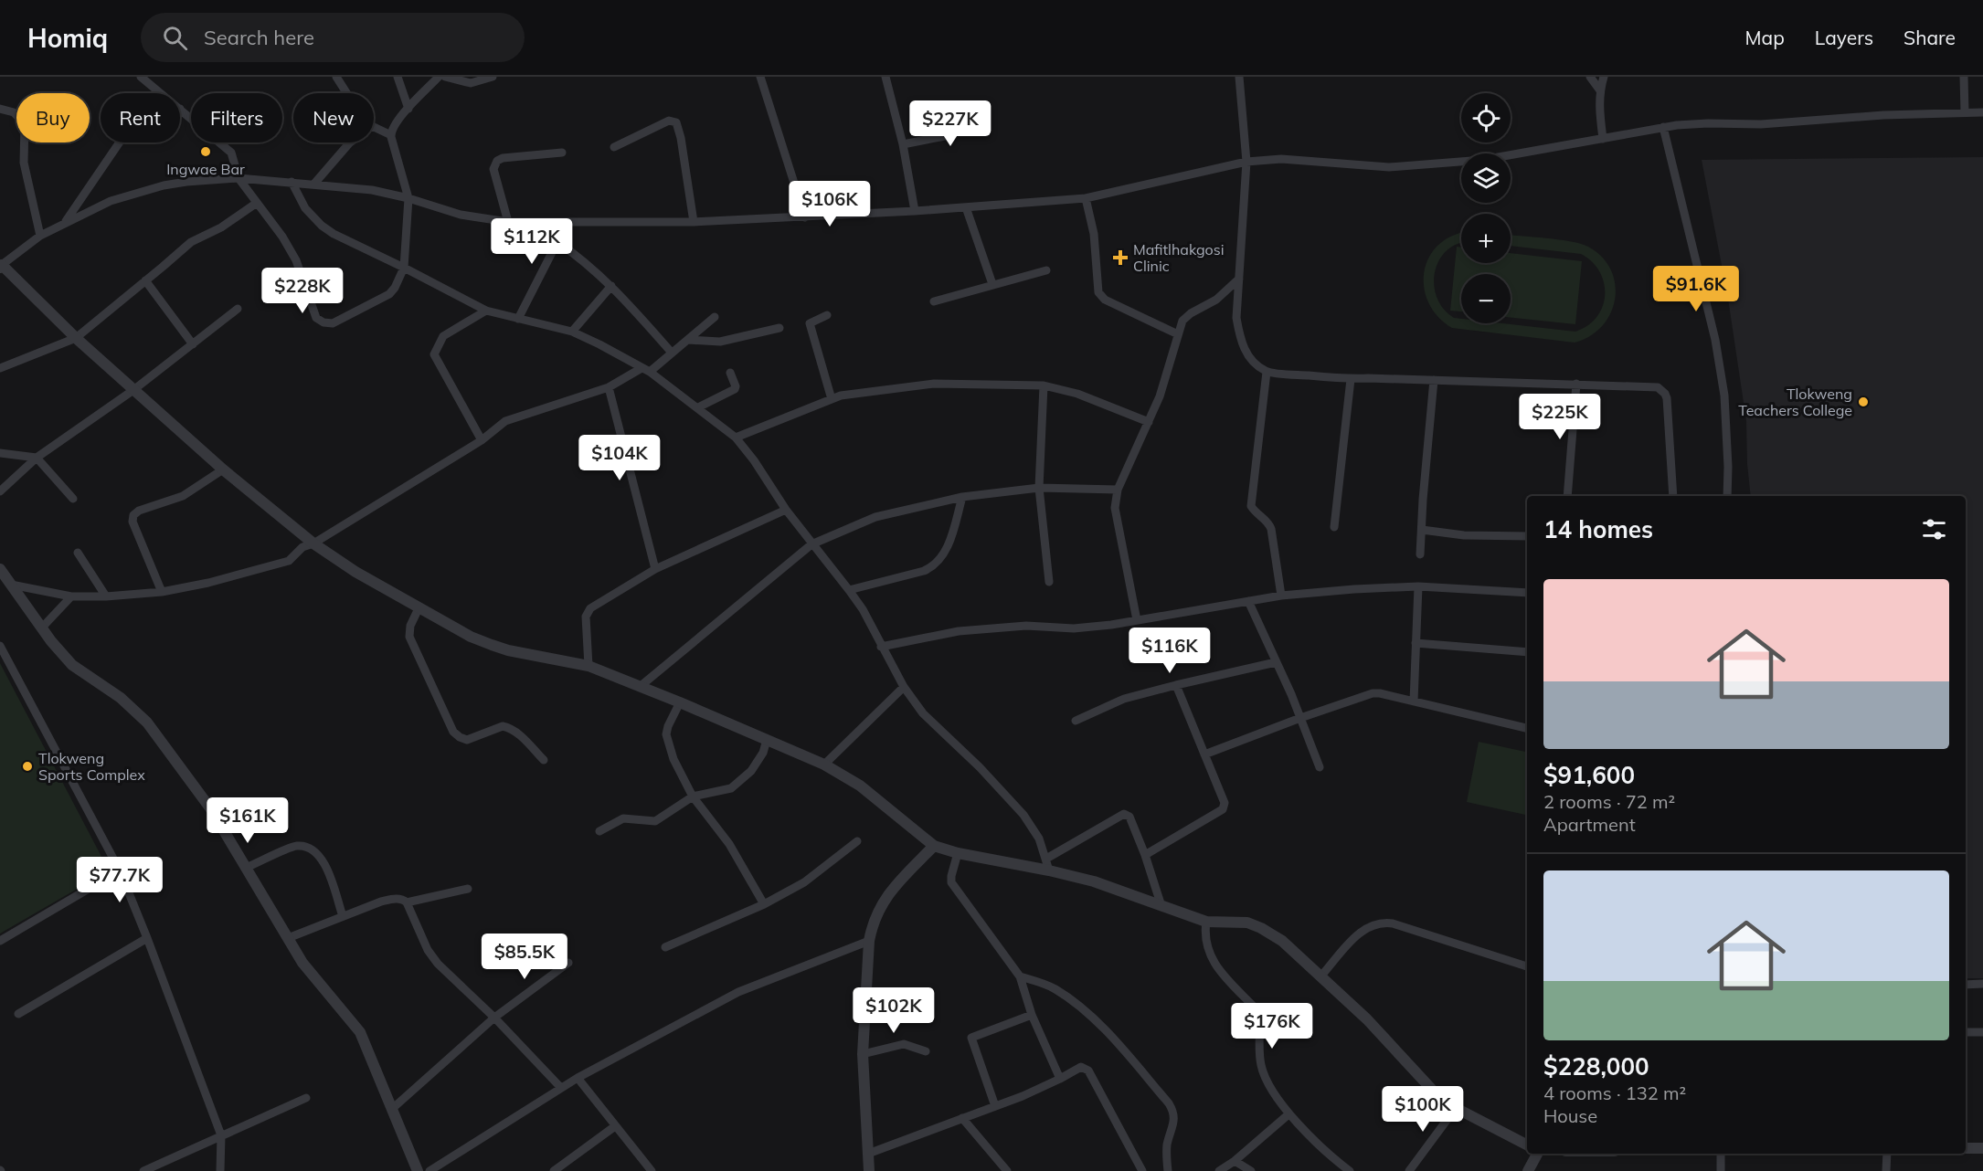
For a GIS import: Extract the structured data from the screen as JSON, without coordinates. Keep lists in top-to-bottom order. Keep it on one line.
{"places":{"other":["Ingwae Bar","Tlokweng Teachers College","Tlokweng Sports Complex"],"health":["Mafitlhakgosi Clinic"]},"page":{"header":"Homiq","search":"Search here","nav":["Map","Layers","Share"],"map_buttons":["+","−"],"chip":["Buy","Rent","Filters","New"],"price":["$227K","$106K","$112K","$91.6K","$228K","$225K","$104K","$116K","$161K","$77.7K","$85.5K","$102K","$176K","$100K"],"heading":"14 homes","list":[{"name":"$91,600","note":"2 rooms · 72 m² · Apartment"},{"name":"$228,000","note":"4 rooms · 132 m² · House"}]}}
